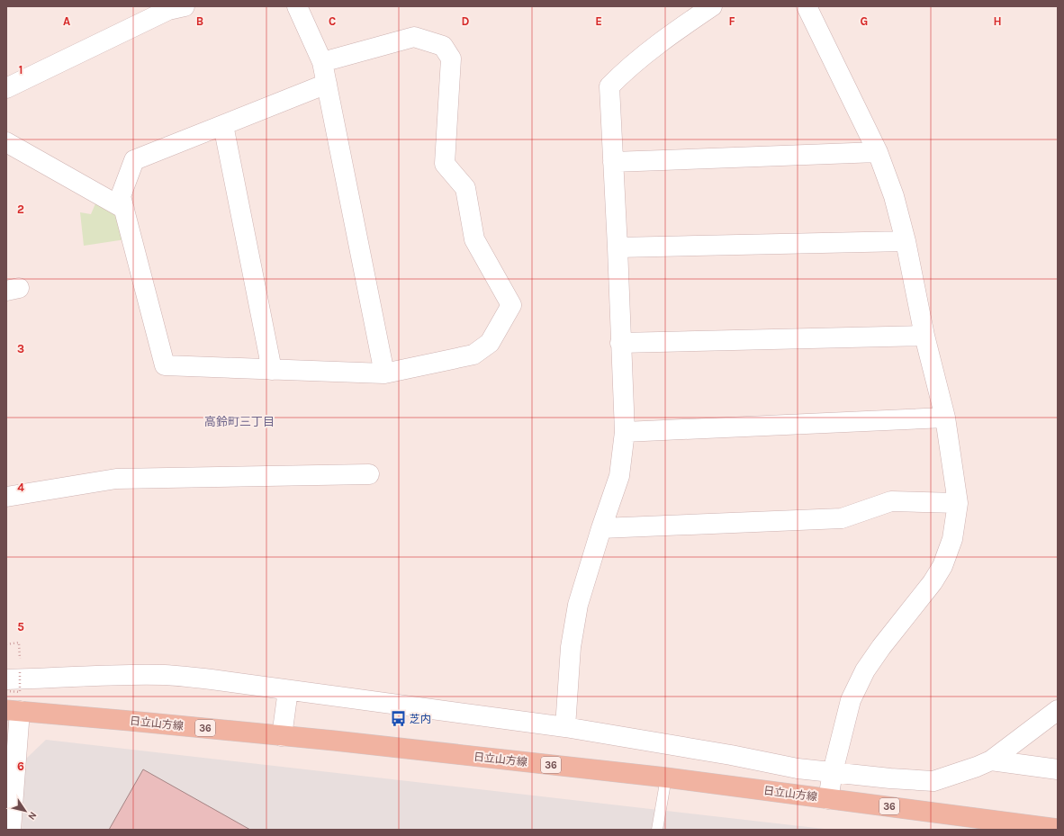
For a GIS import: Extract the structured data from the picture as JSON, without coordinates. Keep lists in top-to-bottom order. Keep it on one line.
{"streets":{"main road":["日立山方線","36"]},"districts":["高鈴町三丁目"],"places":{"bus stop":["芝内"]},"north":"bottom right","grid":{"columns":["A","B","C","D","E","F","G","H"],"rows":["1","2","3","4","5","6"]}}
